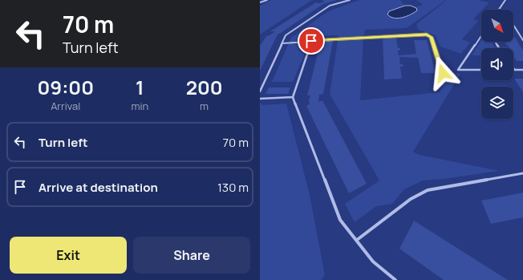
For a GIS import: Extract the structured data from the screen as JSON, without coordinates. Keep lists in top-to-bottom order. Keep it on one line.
{"north":"bottom right","page":{"turn":["70 m","Turn left"],"eta":["09:00","Arrival","1","min","200","m"],"list":[{"name":"Turn left","value":"70 m"},{"name":"Arrive at destination","value":"130 m"}],"buttons":["Exit","Share"]}}
